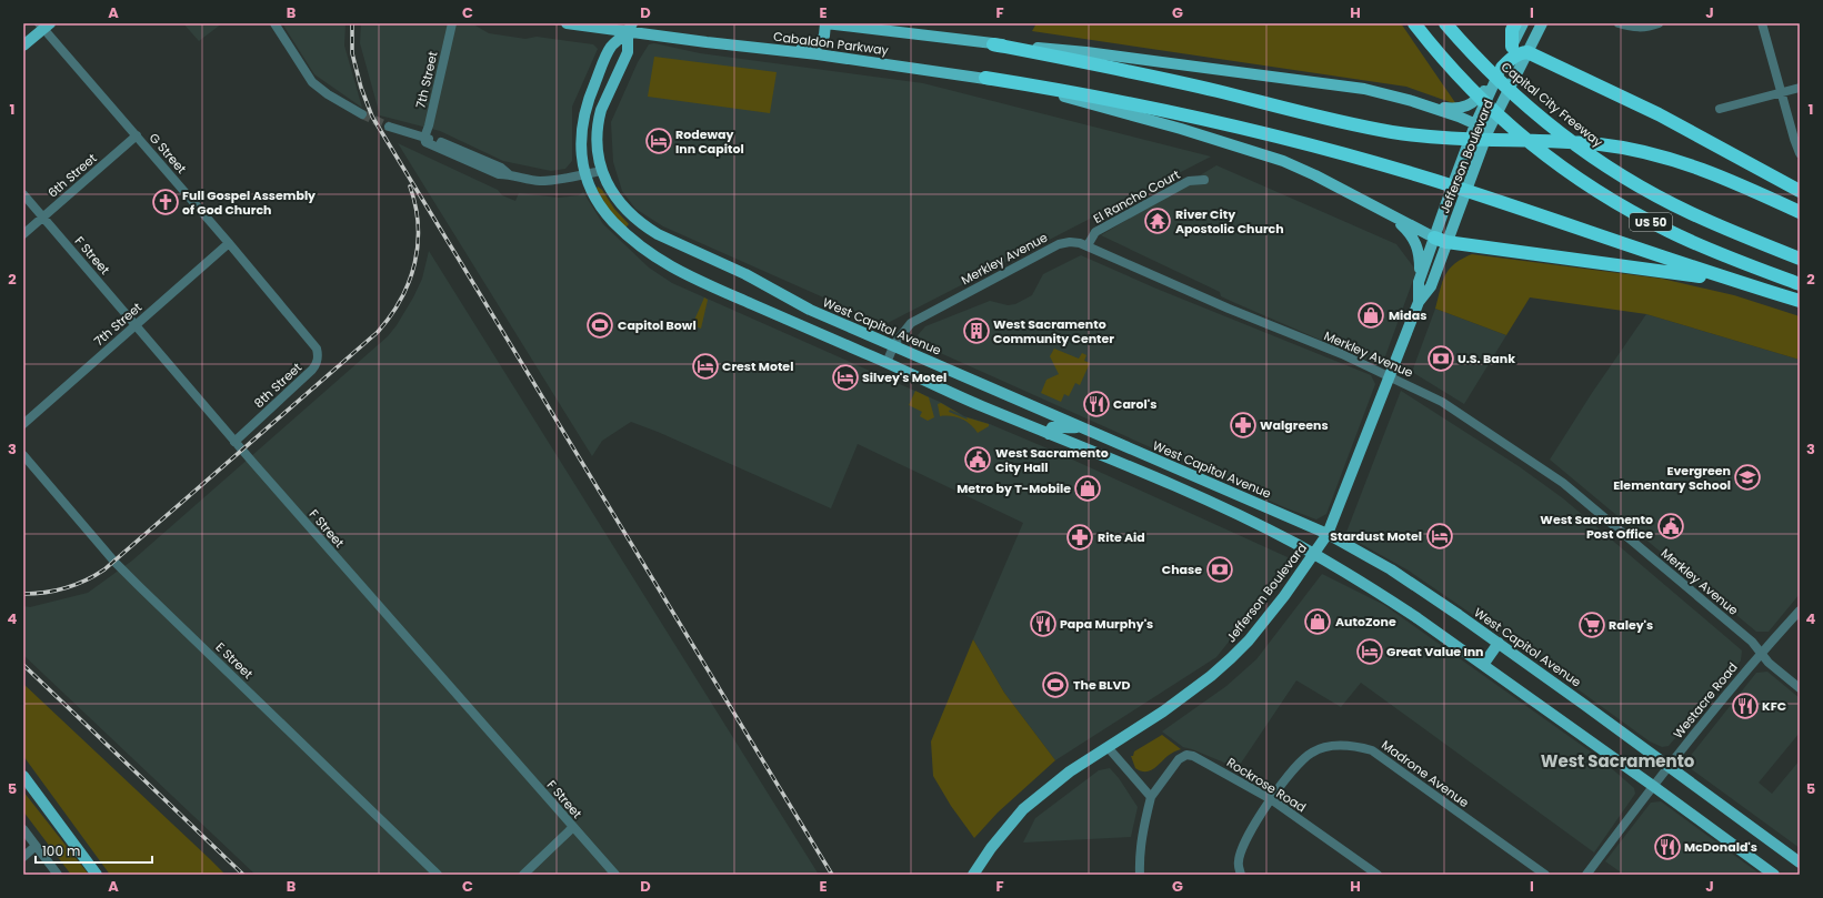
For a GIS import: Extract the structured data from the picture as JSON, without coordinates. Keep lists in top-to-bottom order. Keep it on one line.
{"streets":{"highway":["Capital City Freeway","US 50"],"main road":["Cabaldon Parkway","Jefferson Boulevard","West Capitol Avenue"],"street":["7th Street","G Street","6th Street","El Rancho Court","F Street","Merkley Avenue","8th Street","E Street","Westacre Road","Madrone Avenue","Rockrose Road"]},"crossings":[["Cabaldon Parkway","West Capitol Avenue"],["7th Street","G Street"],["7th Street","F Street"],["G Street","6th Street"],["G Street","8th Street"],["Jefferson Boulevard","Merkley Avenue"],["Jefferson Boulevard","West Capitol Avenue"],["6th Street","F Street"],["El Rancho Court","Merkley Avenue"],["F Street","8th Street"],["Merkley Avenue","West Capitol Avenue"],["Merkley Avenue","Westacre Road"],["West Capitol Avenue","Westacre Road"],["Madrone Avenue","Rockrose Road"]],"districts":["West Sacramento"],"places":{"hotel":["Rodeway Inn Capitol","Crest Motel","Silvey's Motel","Stardust Motel","Great Value Inn"],"church":["Full Gospel Assembly of God Church"],"temple":["River City Apostolic Church"],"shop":["Midas","Metro by T-Mobile","AutoZone"],"sports":["Capitol Bowl","The BLVD"],"building":["West Sacramento Community Center"],"bank":["U.S. Bank","Chase"],"restaurant":["Carol's","Papa Murphy's","KFC","McDonald's"],"pharmacy":["Walgreens","Rite Aid"],"public building":["West Sacramento City Hall","West Sacramento Post Office"],"school or university":["Evergreen Elementary School"],"supermarket":["Raley's"]},"scale_bar":"100 m","grid":{"columns":["A","B","C","D","E","F","G","H","I","J"],"rows":["1","2","3","4","5"]}}
